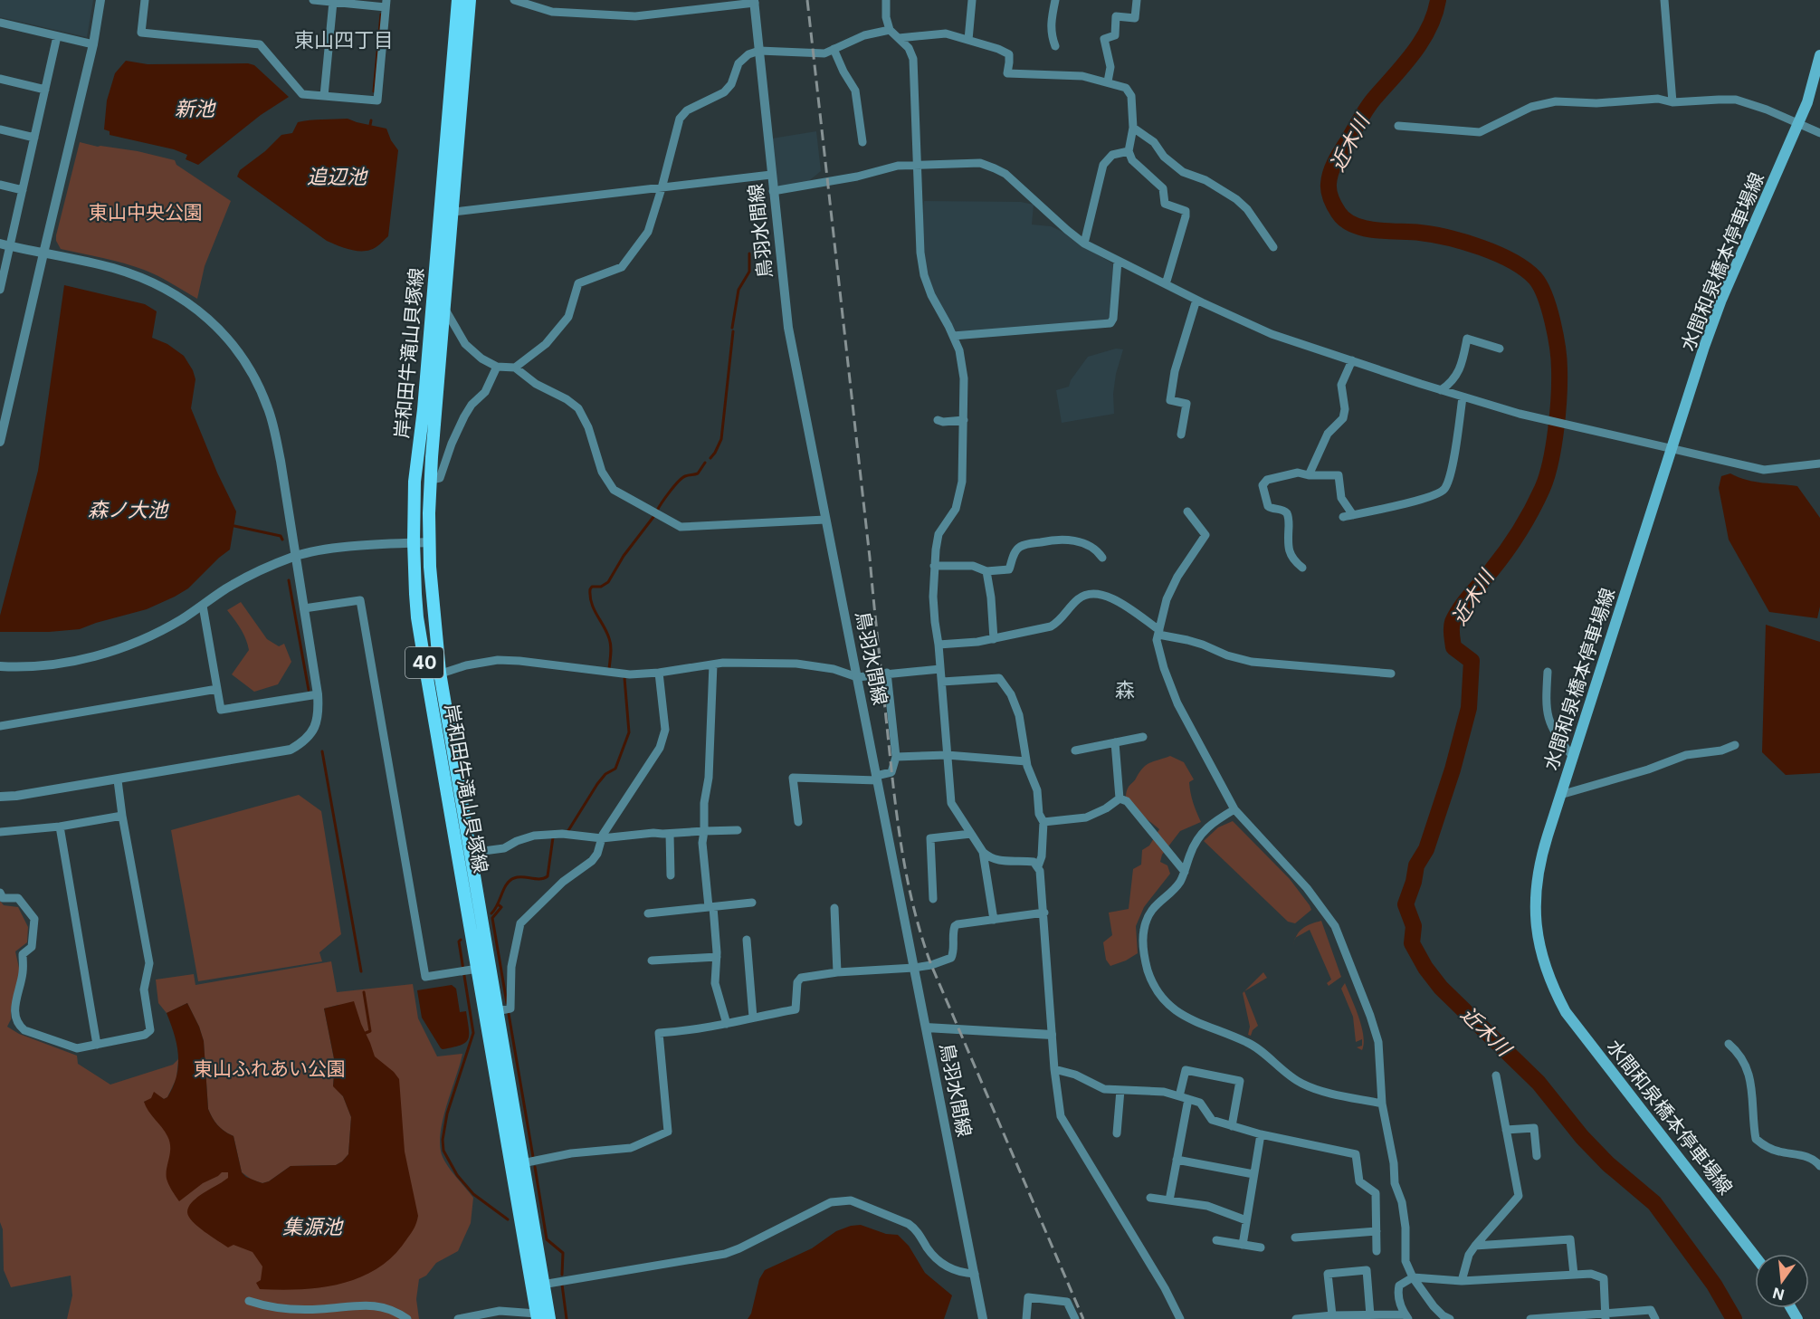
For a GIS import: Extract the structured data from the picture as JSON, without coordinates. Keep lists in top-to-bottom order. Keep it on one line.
{"streets":{"main road":["水間和泉橋本停車場線","岸和田牛滝山貝塚線","40"],"street":["鳥羽水間線"]},"districts":["東山四丁目","森"],"water":["新池","近木川","追辺池","森ノ大池","集源池"],"parks":["東山中央公園","東山ふれあい公園"],"north":"bottom"}
